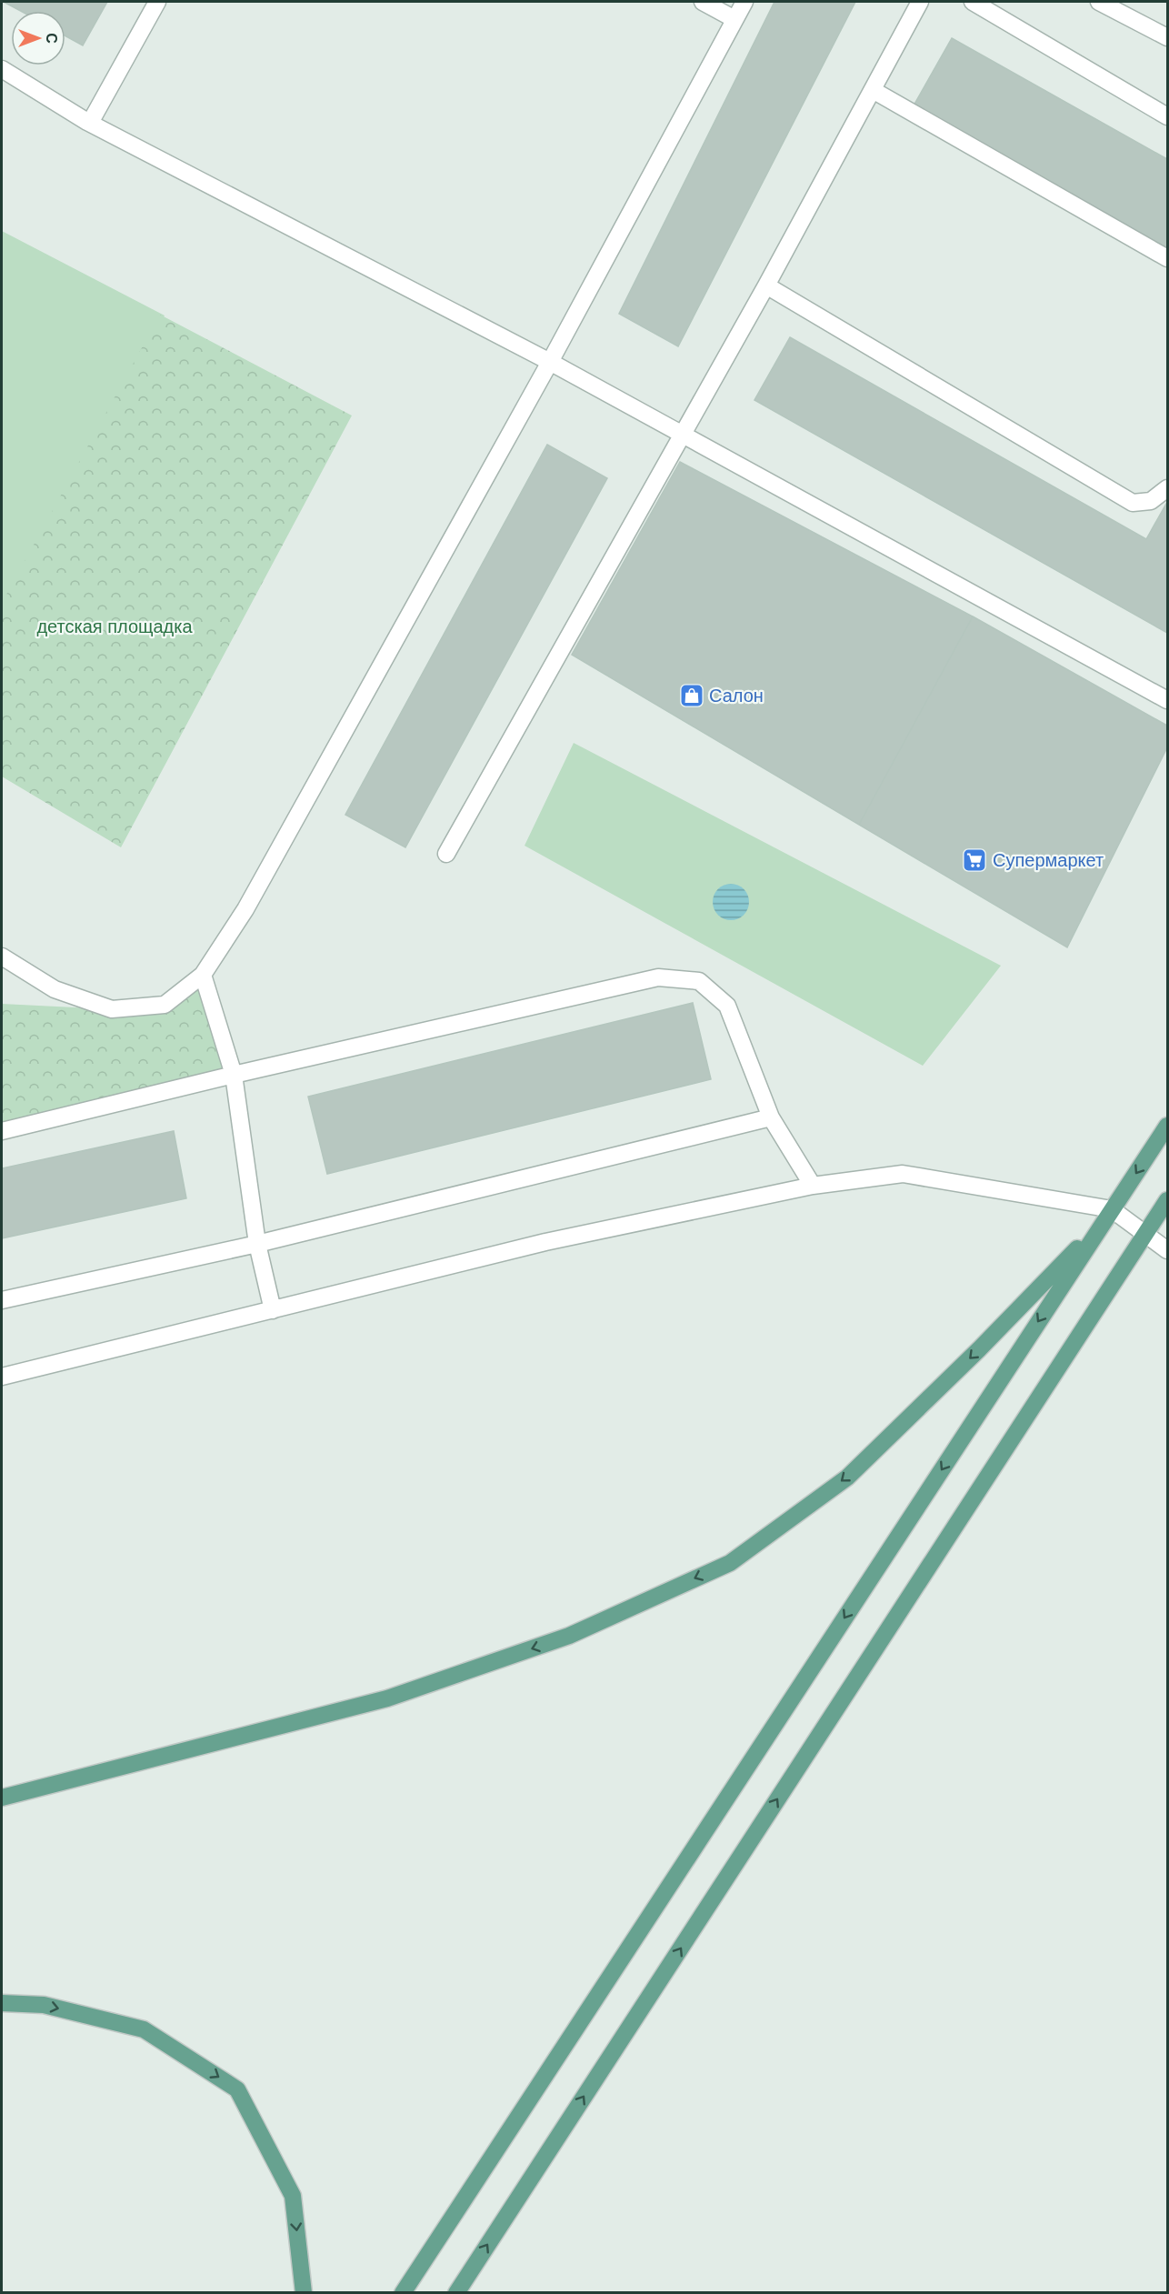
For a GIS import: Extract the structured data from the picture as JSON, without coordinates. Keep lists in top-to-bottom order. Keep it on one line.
{"parks":["детская площадка"],"places":{"shop":["Салон"],"supermarket":["Супермаркет"]},"north":"right"}
